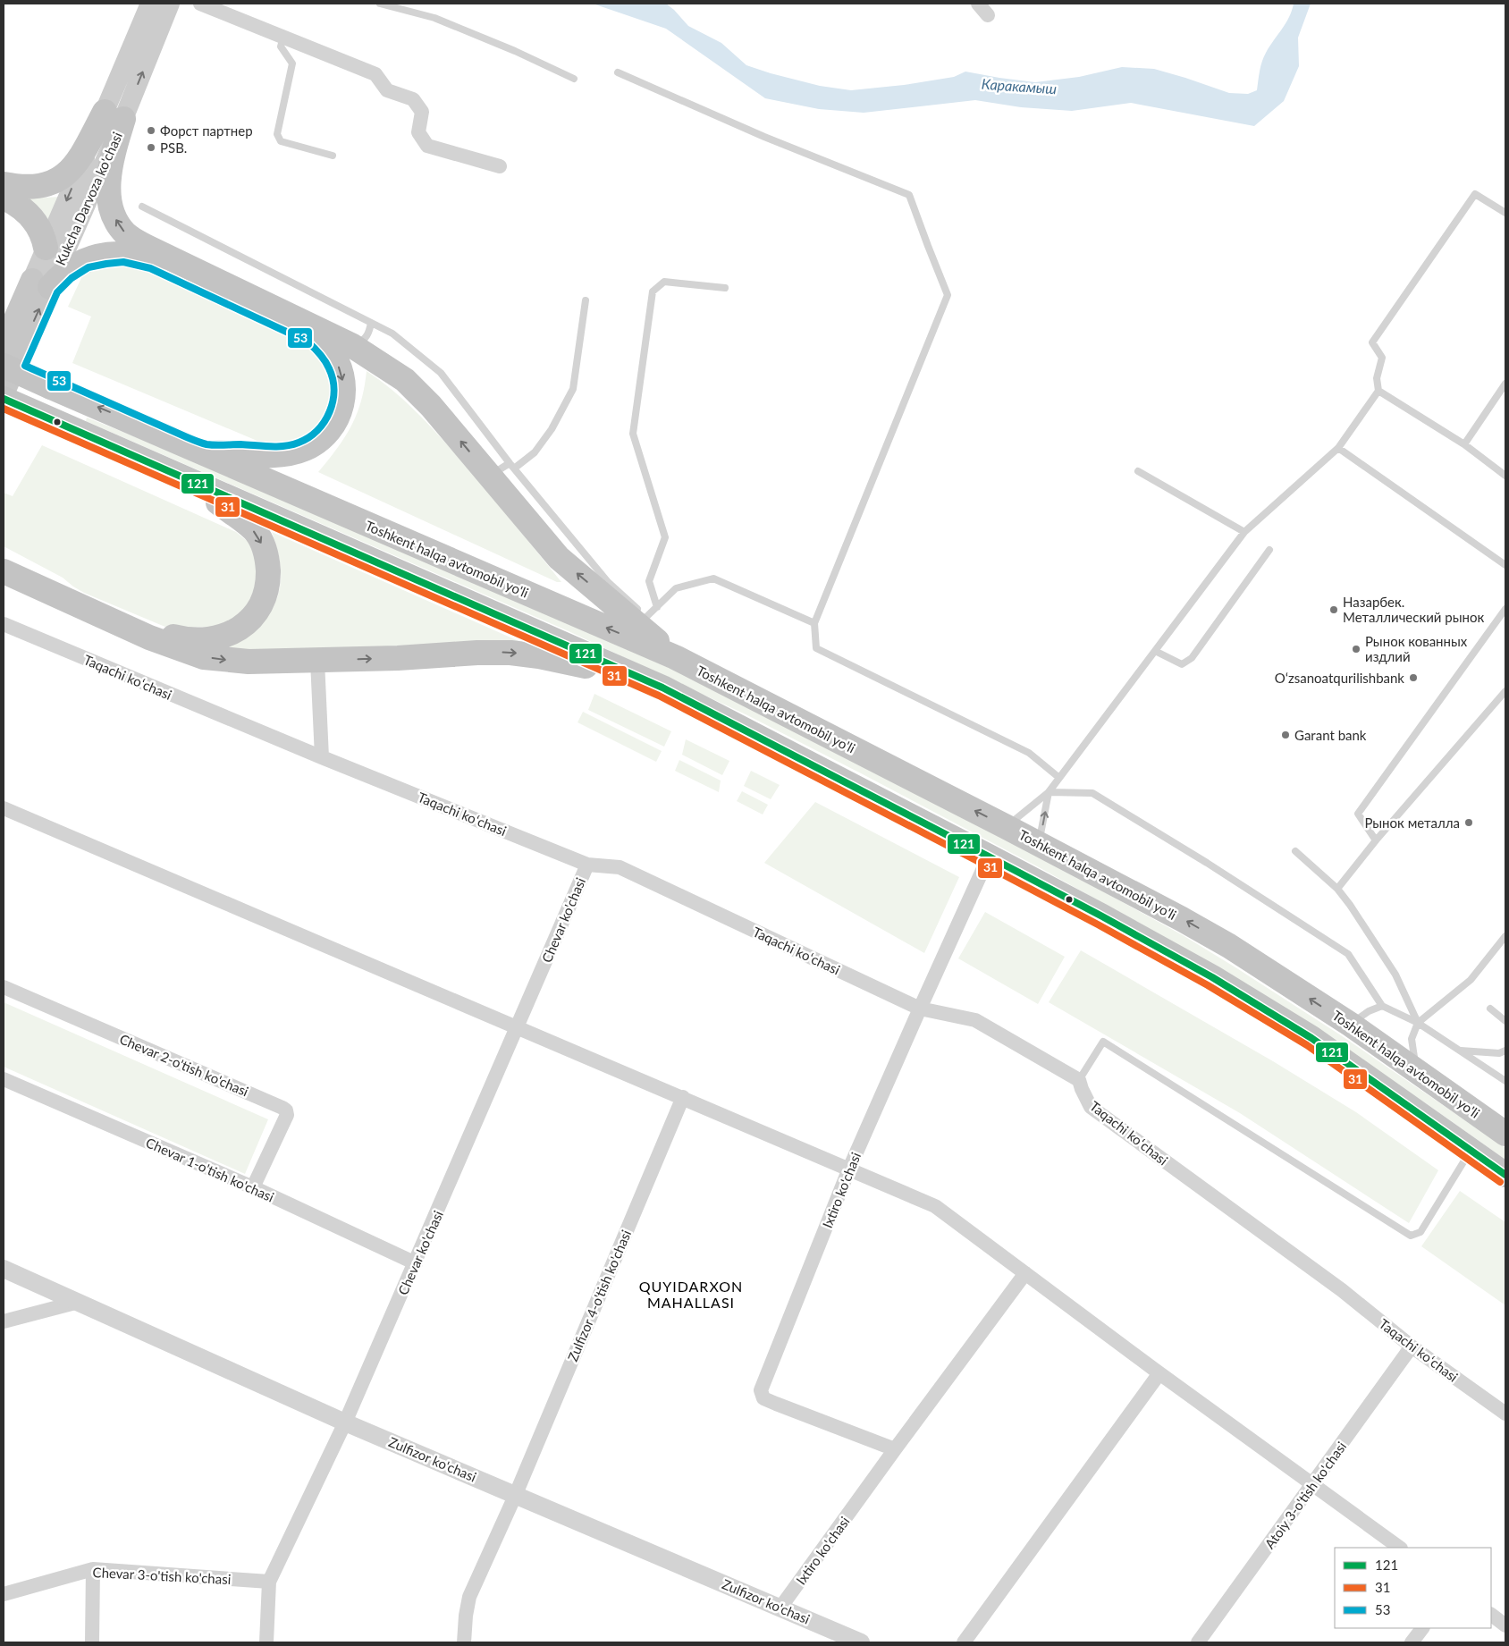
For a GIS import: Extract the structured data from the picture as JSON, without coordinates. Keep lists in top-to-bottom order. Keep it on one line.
{"streets":{"highway":["Toshkent halqa avtomobil yo'li"],"main road":["Kukcha Darvoza ko'chasi"],"street":["Taqachi koʻchasi","Chevar ko'chasi","Chevar 2-o'tish ko'chasi","Chevar 1-o'tish ko'chasi","Ixtiro ko'chasi","Zulfizor 4-o'tish ko'chasi","Zulfizor ko'chasi","Atoiy 3-o'tish ko'chasi","Chevar 3-o'tish ko'chasi"]},"crossings":[["Taqachi koʻchasi","Chevar ko'chasi"],["Taqachi koʻchasi","Ixtiro ko'chasi"],["Taqachi koʻchasi","Atoiy 3-o'tish ko'chasi"],["Chevar ko'chasi","Chevar 1-o'tish ko'chasi"],["Chevar ko'chasi","Zulfizor ko'chasi"],["Chevar ko'chasi","Chevar 3-o'tish ko'chasi"],["Chevar 2-o'tish ko'chasi","Chevar 1-o'tish ko'chasi"],["Ixtiro ko'chasi","Zulfizor ko'chasi"],["Zulfizor 4-o'tish ko'chasi","Zulfizor ko'chasi"]],"districts":["QUYIDARXON MAHALLASI"],"water":["Каракамыш"],"places":["Форст партнер","PSB.","Назарбек. Металлический рынок","Рынок кованных издлий","Oʻzsanoatqurilishbank","Garant bank","Рынок металла"],"lines":["transit line 53","transit line 121","transit line 31"],"legend":["121","31","53"]}
